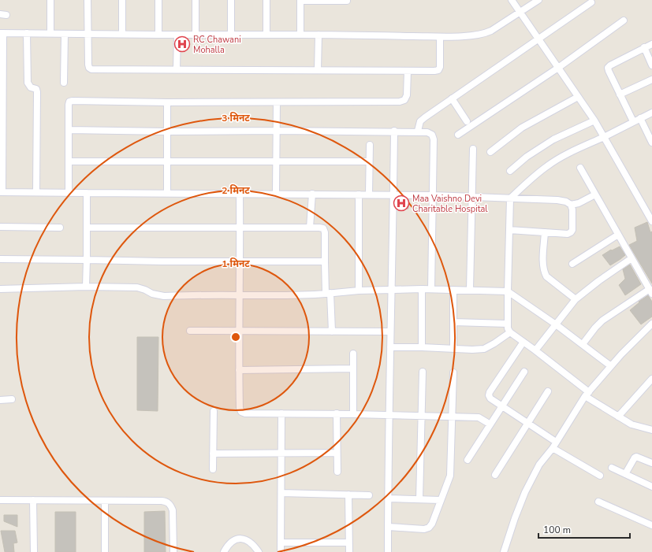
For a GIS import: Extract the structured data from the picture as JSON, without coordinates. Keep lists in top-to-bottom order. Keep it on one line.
{"places":{"hospital":["RC Chawani Mohalla","Maa Vaishno Devi Charitable Hospital"]},"scale_bar":"100 m","rings":["3 मिनट","2 मिनट","1 मिनट"]}
